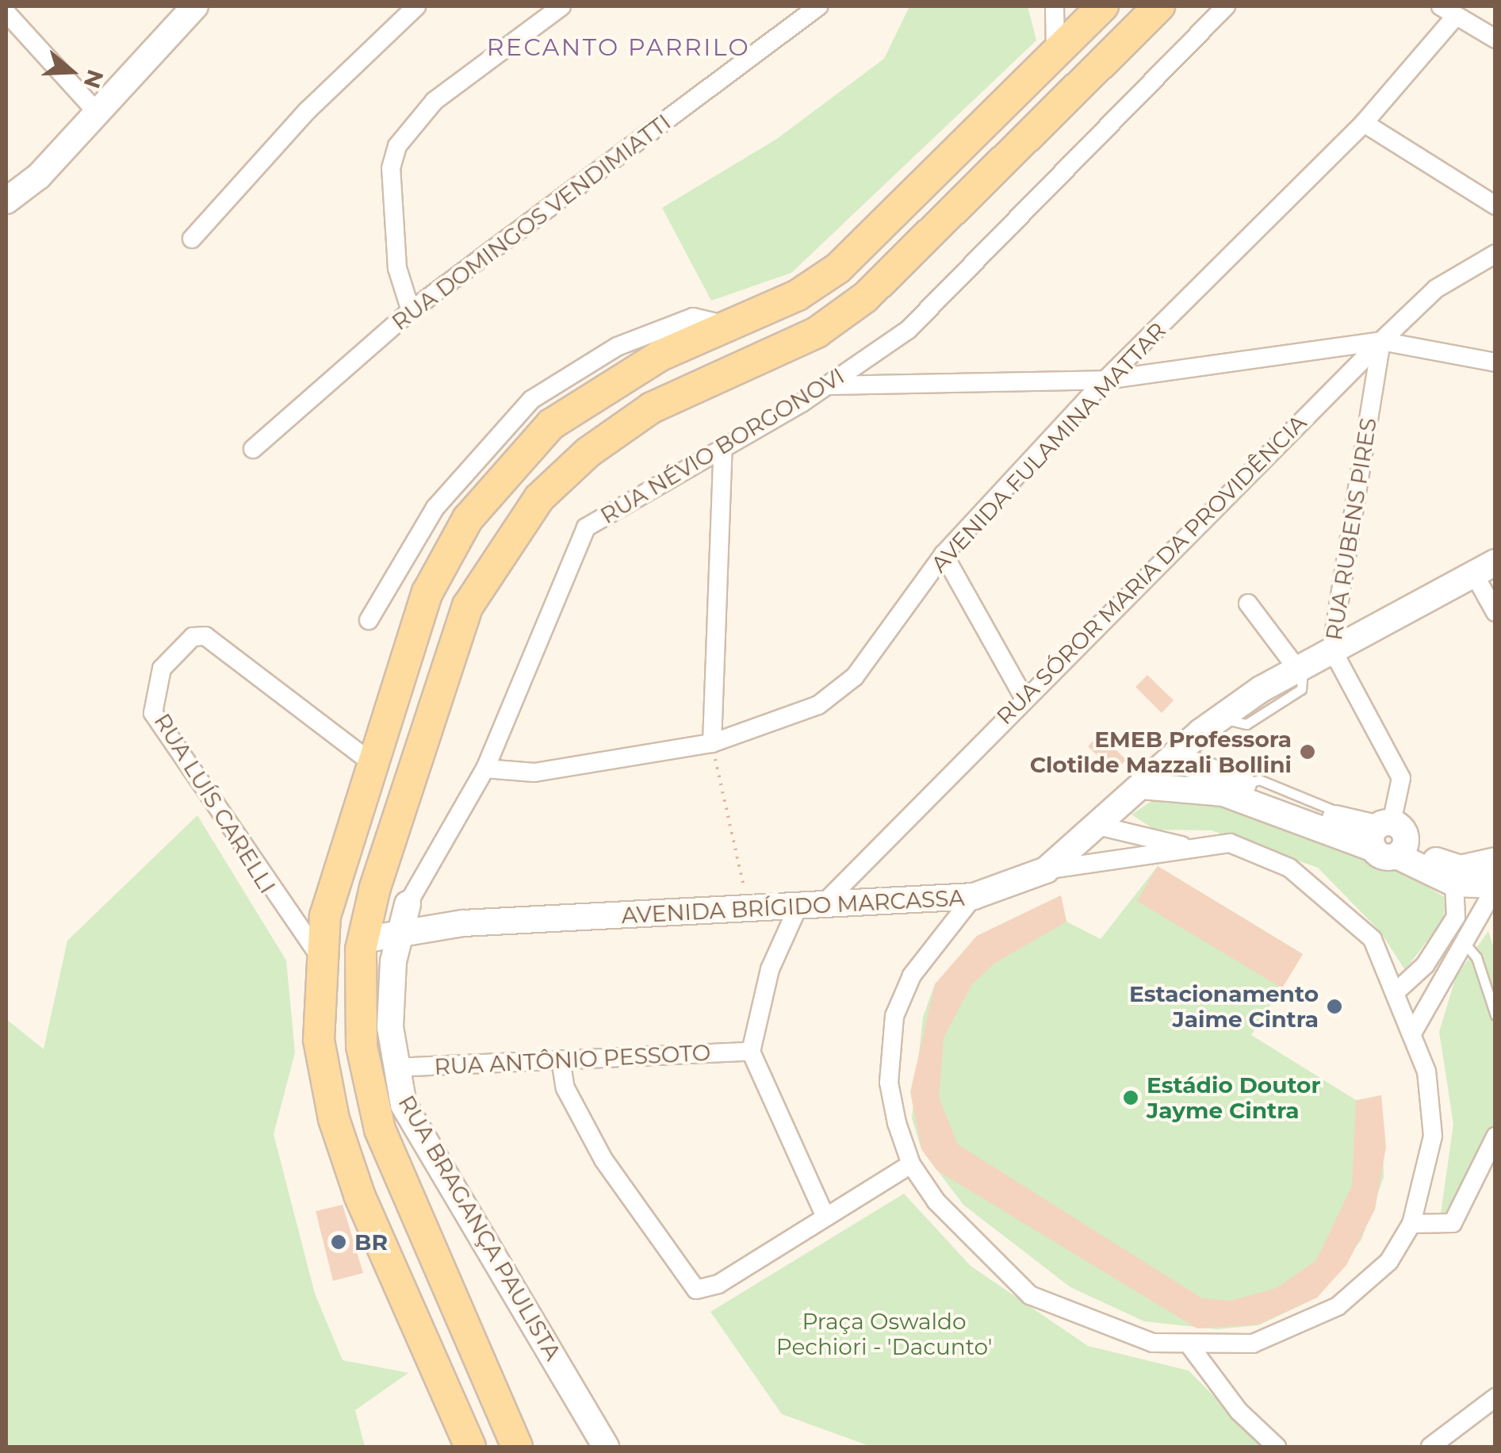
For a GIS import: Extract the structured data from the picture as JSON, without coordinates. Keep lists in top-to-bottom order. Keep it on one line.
{"streets":{"street":["RUA DOMINGOS VENDIMIATTI","RUA NÉVIO BORGONOVI","AVENIDA FULAMINA MATTAR","RUA RUBENS PIRES","RUA SÓROR MARIA DA PROVIDÊNCIA","RUA LUÍS CARELLI","AVENIDA BRÍGIDO MARCASSA","RUA ANTÔNIO PESSOTO","RUA BRAGANÇA PAULISTA"]},"crossings":[["RUA NÉVIO BORGONOVI","AVENIDA FULAMINA MATTAR"],["RUA NÉVIO BORGONOVI","AVENIDA BRÍGIDO MARCASSA"],["RUA NÉVIO BORGONOVI","RUA BRAGANÇA PAULISTA"],["RUA RUBENS PIRES","RUA SÓROR MARIA DA PROVIDÊNCIA"],["RUA RUBENS PIRES","AVENIDA BRÍGIDO MARCASSA"],["RUA SÓROR MARIA DA PROVIDÊNCIA","AVENIDA BRÍGIDO MARCASSA"],["RUA SÓROR MARIA DA PROVIDÊNCIA","RUA ANTÔNIO PESSOTO"],["AVENIDA BRÍGIDO MARCASSA","RUA BRAGANÇA PAULISTA"],["RUA ANTÔNIO PESSOTO","RUA BRAGANÇA PAULISTA"]],"districts":["RECANTO PARRILO"],"parks":["Praça Oswaldo Pechiori - 'Dacunto'"],"places":["EMEB Professora Clotilde Mazzali Bollini","Estacionamento Jaime Cintra","Estádio Doutor Jayme Cintra","BR"],"north":"right"}
